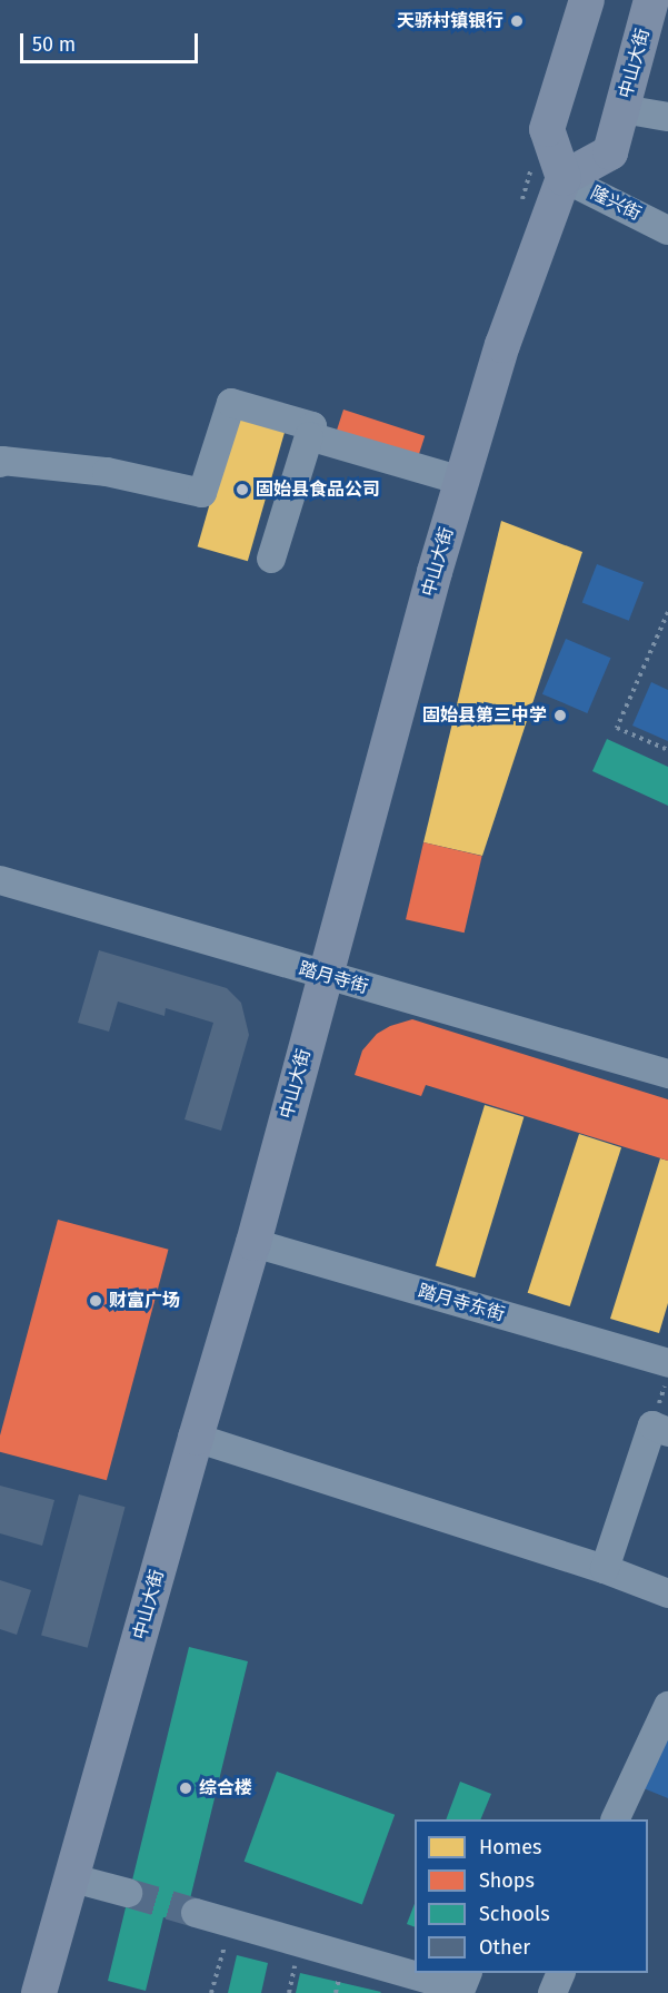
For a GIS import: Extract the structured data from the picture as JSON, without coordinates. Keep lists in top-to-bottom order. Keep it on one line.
{"streets":{"main road":["中山大街"],"street":["隆兴街","踏月寺街","踏月寺东街"]},"crossings":[["中山大街","隆兴街"],["中山大街","踏月寺街"],["中山大街","踏月寺东街"]],"places":["天骄村镇银行","固始县食品公司","固始县第三中学","财富广场","综合楼"],"legend":["Homes","Shops","Schools","Other"],"scale_bar":"50 m"}
